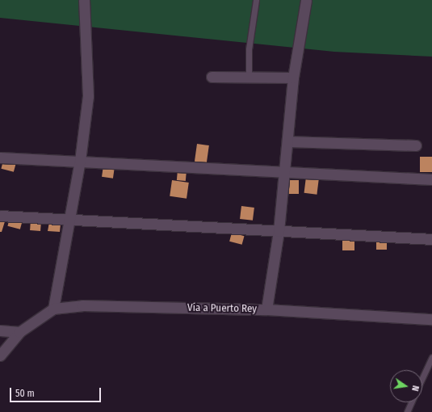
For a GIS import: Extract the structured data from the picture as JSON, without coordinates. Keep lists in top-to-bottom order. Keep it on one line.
{"streets":{"street":["Vía a Puerto Rey"]},"scale_bar":"50 m","north":"right"}
